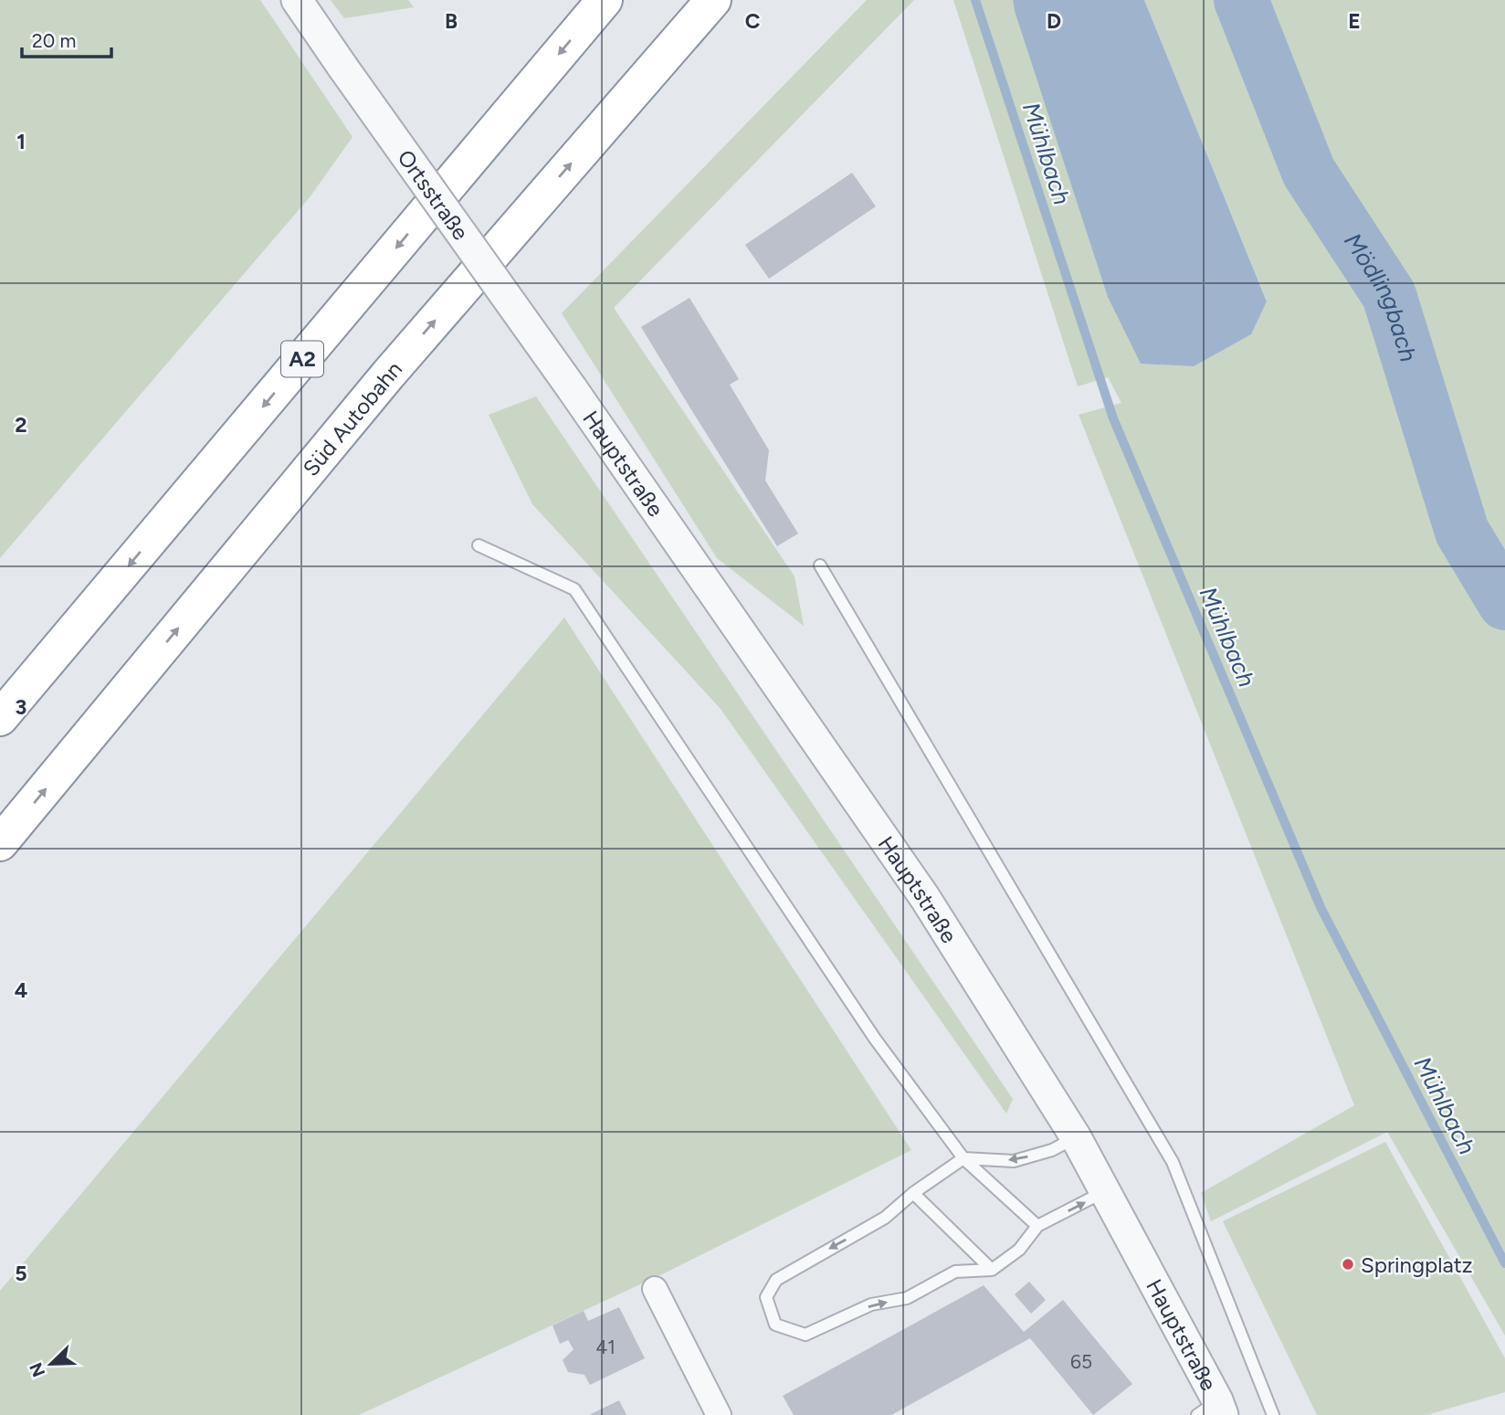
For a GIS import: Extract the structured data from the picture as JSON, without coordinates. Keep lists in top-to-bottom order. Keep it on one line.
{"streets":{"highway":["A2","Süd Autobahn"],"street":["Ortsstraße","Hauptstraße"]},"crossings":[["Ortsstraße","Hauptstraße"]],"water":["Mühlbach","Mödlingbach"],"places":["Springplatz"],"house_numbers":["41","65"],"scale_bar":"20 m","north":"bottom left","grid":{"columns":["B","C","D","E"],"rows":["1","2","3","4","5"]}}
